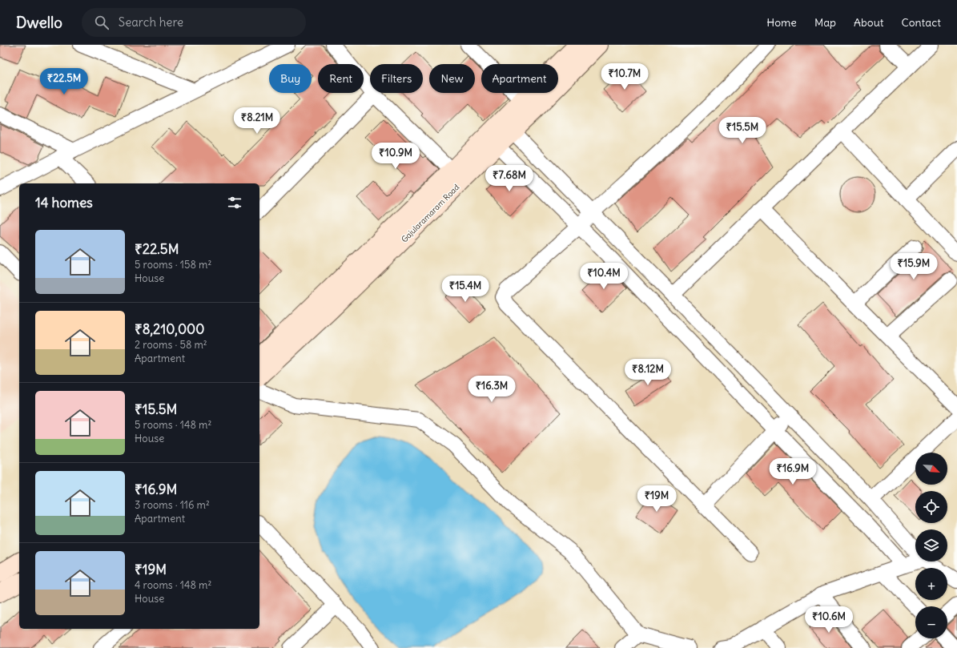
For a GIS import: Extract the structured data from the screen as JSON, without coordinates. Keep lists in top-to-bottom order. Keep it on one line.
{"streets":{"main road":["Gajularamaram Road"]},"north":"bottom right","page":{"header":"Dwello","search":"Search here","nav":["Home","Map","About","Contact"],"price":["₹10.7M","₹22.5M","₹8.21M","₹15.5M","₹10.9M","₹7.68M","₹15.9M","₹10.4M","₹15.4M","₹8.12M","₹16.3M","₹16.9M","₹19M","₹10.6M"],"chip":["Buy","Rent","Filters","New","Apartment"],"heading":"14 homes","list":[{"name":"₹22.5M","note":"5 rooms · 158 m² · House"},{"name":"₹8,210,000","note":"2 rooms · 58 m² · Apartment"},{"name":"₹15.5M","note":"5 rooms · 148 m² · House"},{"name":"₹16.9M","note":"3 rooms · 116 m² · Apartment"},{"name":"₹19M","note":"4 rooms · 148 m² · House"}],"map_buttons":["+","−"]}}
